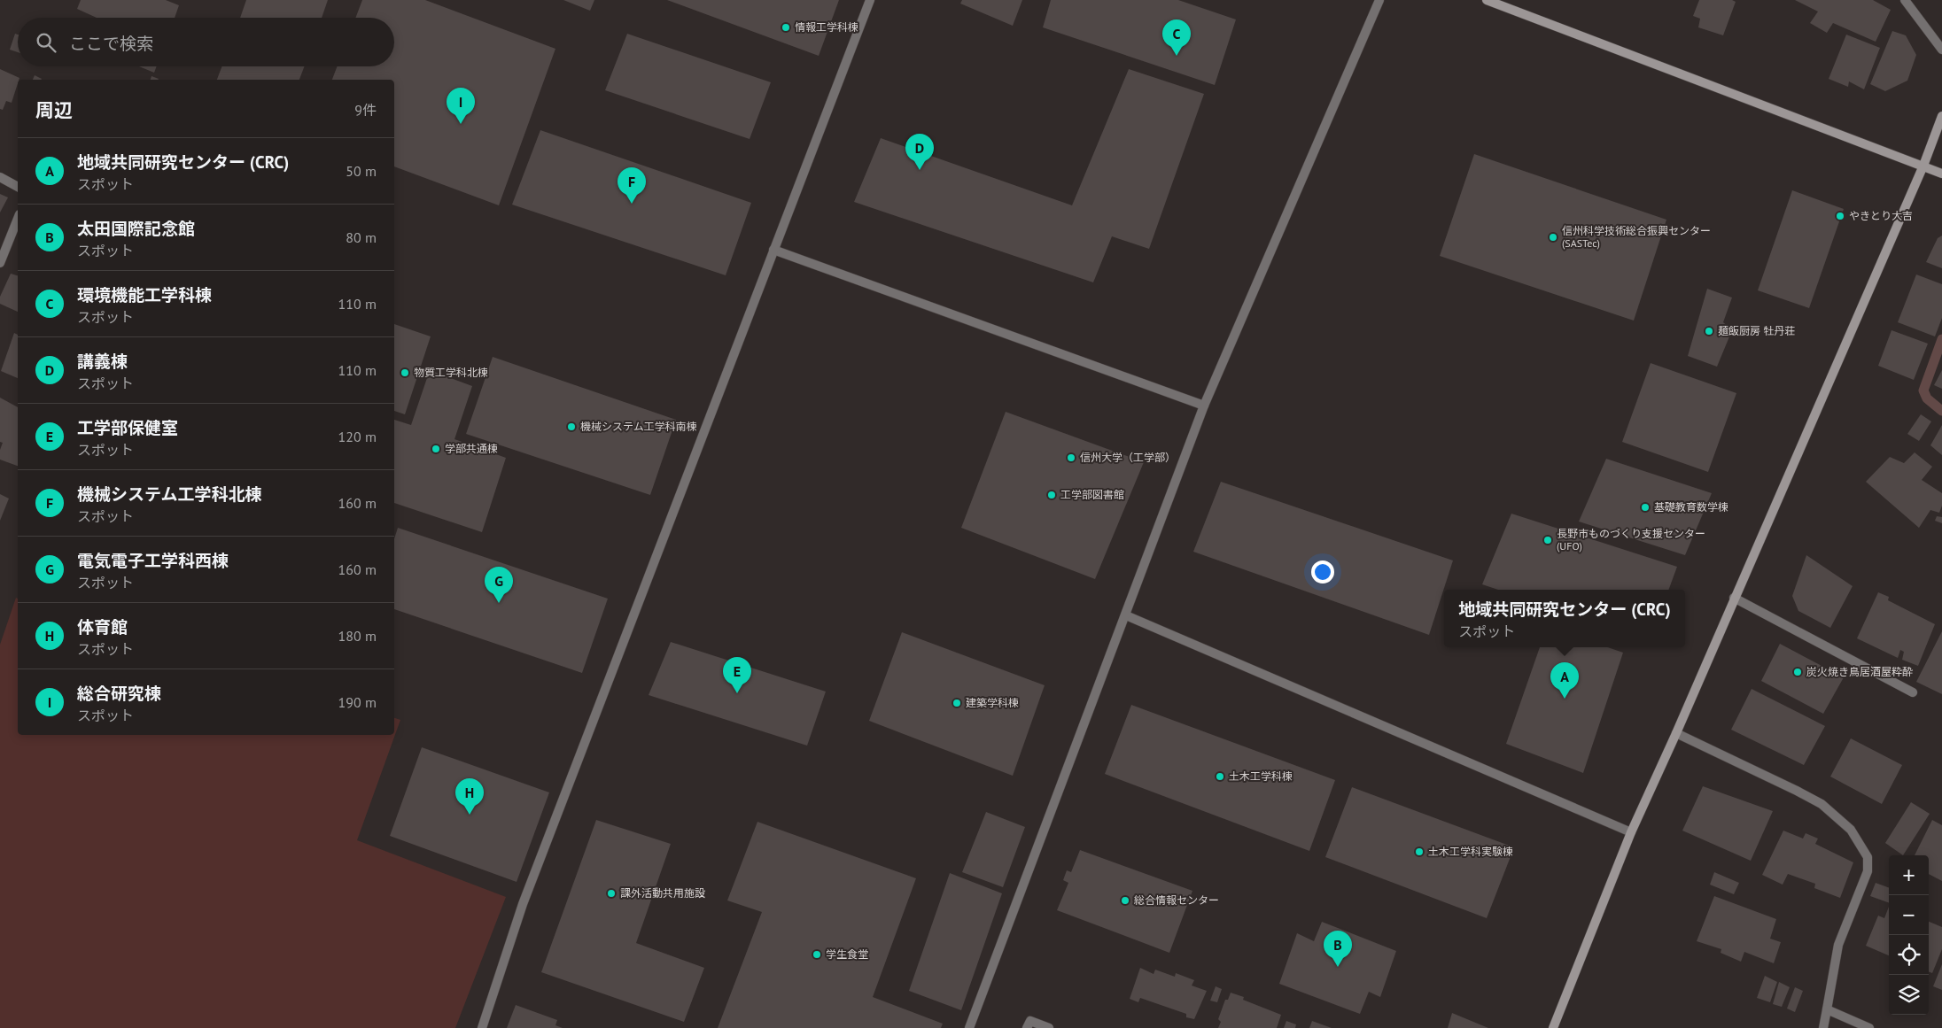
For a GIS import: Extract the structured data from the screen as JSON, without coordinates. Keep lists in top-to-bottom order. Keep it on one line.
{"places":["情報工学科棟","やきとり大吉","信州科学技術総合振興センター (SASTec)","麺飯厨房 牡丹荘","物質工学科北棟","機械システム工学科南棟","学部共通棟","信州大学（工学部）","工学部図書館","基礎教育数学棟","長野市ものづくり支援センター (UFO)","炭火焼き鳥居酒屋粋酔","建築学科棟","土木工学科棟","土木工学科実験棟","課外活動共用施設","総合情報センター","学生食堂"],"page":{"search":"ここで検索","pins":["C","I","D","F","G","E","A","H","B"],"heading":["周辺","9件"],"list":[{"mark":"A","name":"地域共同研究センター (CRC)","note":"スポット","value":"50 m"},{"mark":"B","name":"太田国際記念館","note":"スポット","value":"80 m"},{"mark":"C","name":"環境機能工学科棟","note":"スポット","value":"110 m"},{"mark":"D","name":"講義棟","note":"スポット","value":"110 m"},{"mark":"E","name":"工学部保健室","note":"スポット","value":"120 m"},{"mark":"F","name":"機械システム工学科北棟","note":"スポット","value":"160 m"},{"mark":"G","name":"電気電子工学科西棟","note":"スポット","value":"160 m"},{"mark":"H","name":"体育館","note":"スポット","value":"180 m"},{"mark":"I","name":"総合研究棟","note":"スポット","value":"190 m"}],"popup":["地域共同研究センター (CRC)","スポット"],"map_buttons":["+","−"]}}
